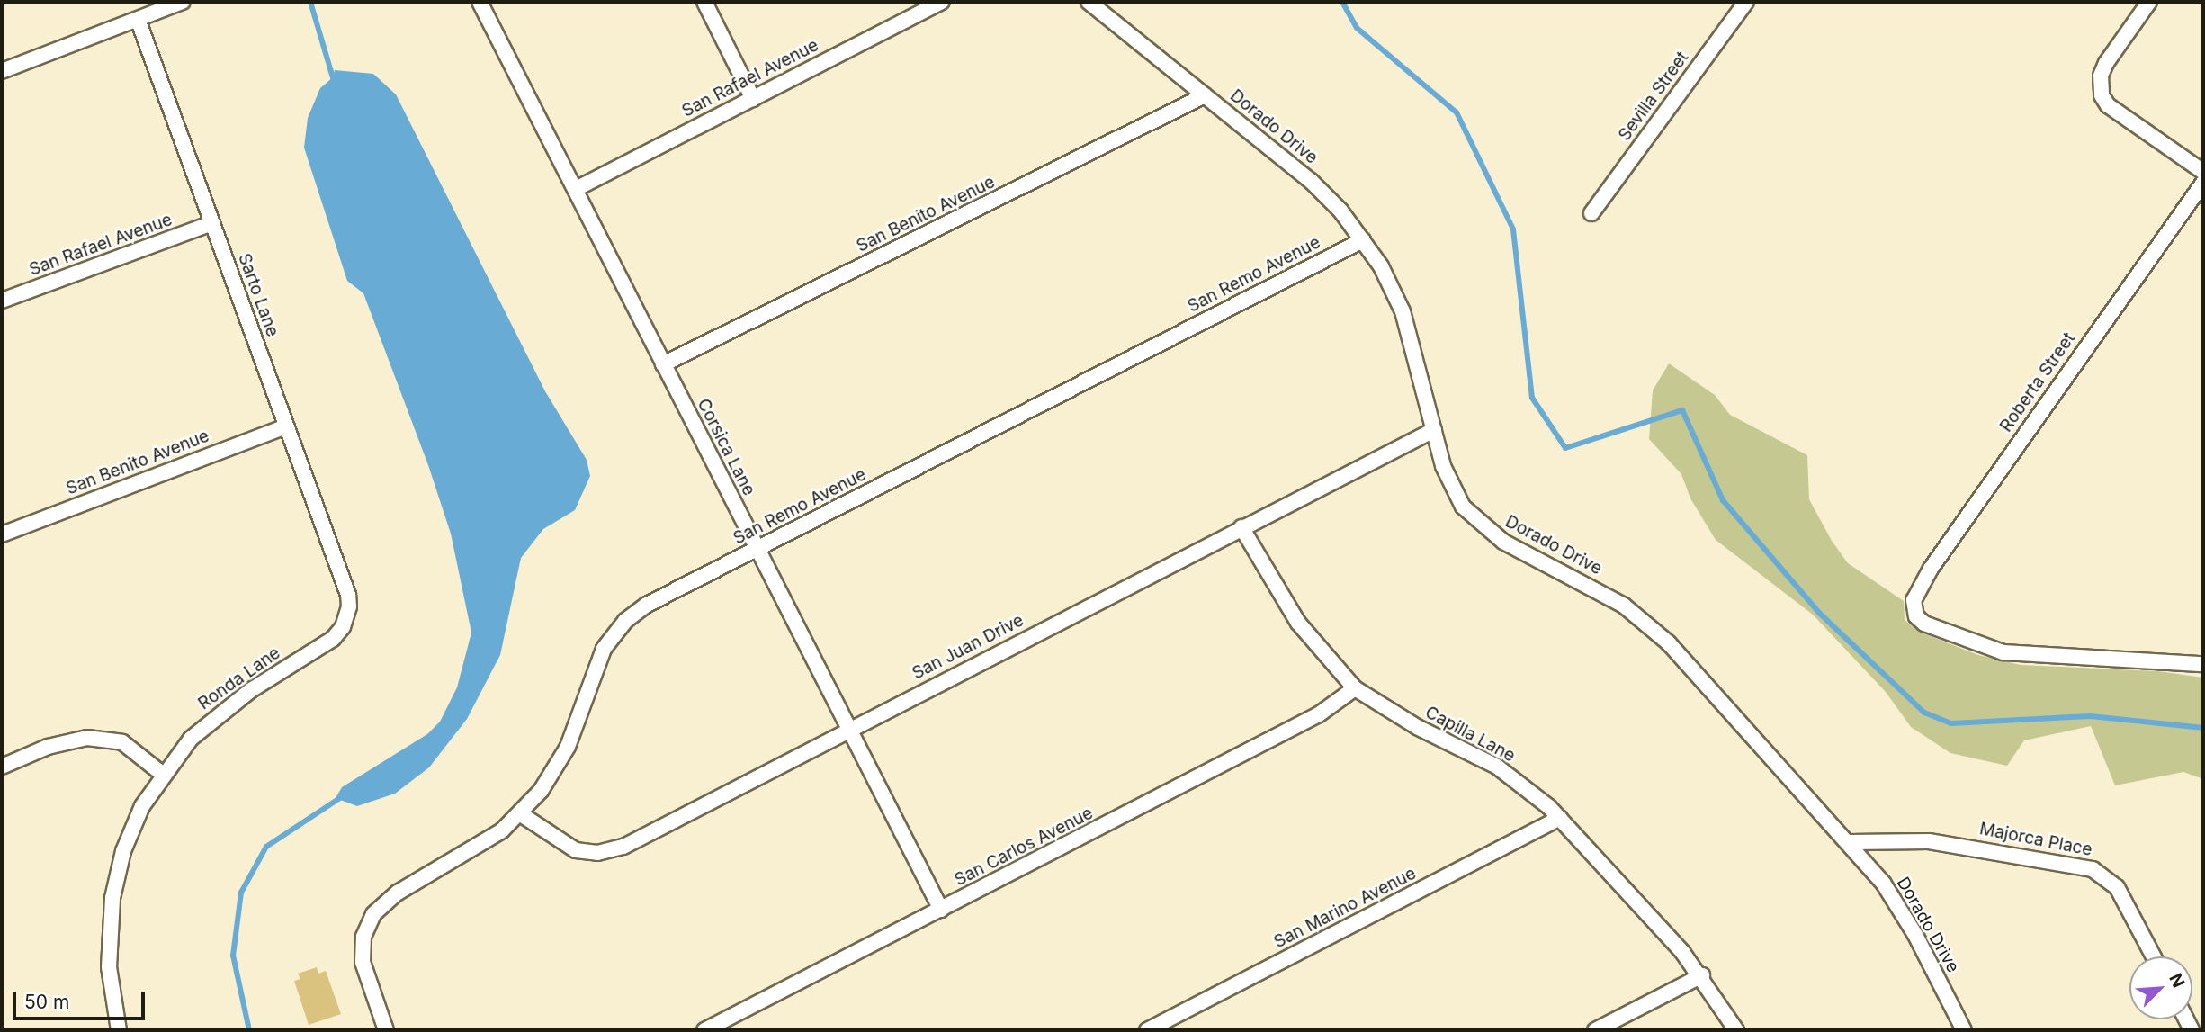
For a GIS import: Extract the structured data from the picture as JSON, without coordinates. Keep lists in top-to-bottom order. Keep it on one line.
{"streets":{"street":["San Rafael Avenue","Sevilla Street","Dorado Drive","San Benito Avenue","San Remo Avenue","Sarto Lane","Roberta Street","Corsica Lane","San Juan Drive","Ronda Lane","Capilla Lane","Majorca Place","San Carlos Avenue","San Marino Avenue"]},"crossings":[["San Rafael Avenue","Sarto Lane"],["San Rafael Avenue","Corsica Lane"],["Dorado Drive","San Benito Avenue"],["Dorado Drive","San Remo Avenue"],["Dorado Drive","San Juan Drive"],["Dorado Drive","Majorca Place"],["San Benito Avenue","Sarto Lane"],["San Benito Avenue","Corsica Lane"],["San Remo Avenue","Corsica Lane"],["San Remo Avenue","San Juan Drive"],["Sarto Lane","Ronda Lane"],["Corsica Lane","San Juan Drive"],["Corsica Lane","San Carlos Avenue"],["San Juan Drive","Capilla Lane"],["Capilla Lane","San Carlos Avenue"],["Capilla Lane","San Marino Avenue"]],"scale_bar":"50 m","north":"top right"}
